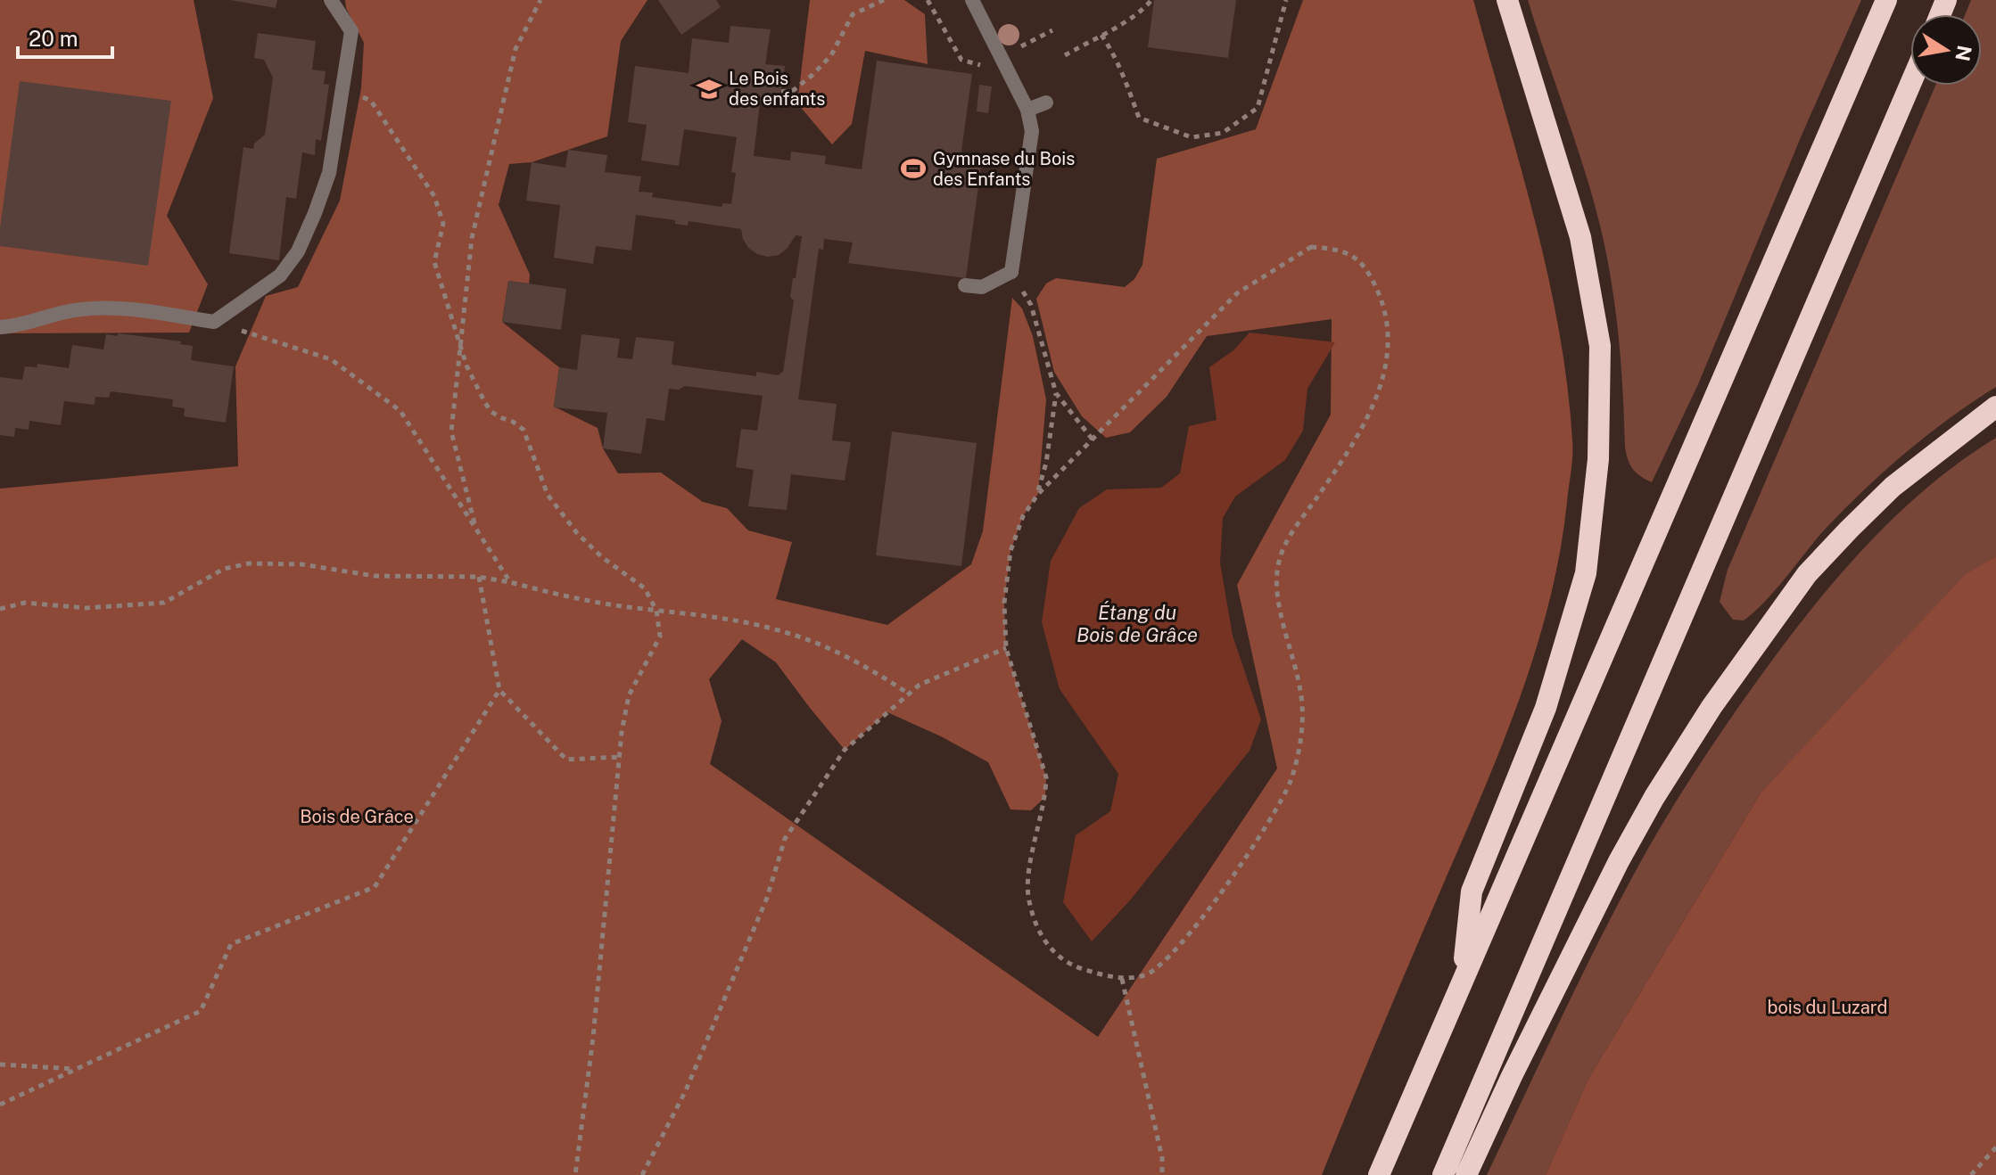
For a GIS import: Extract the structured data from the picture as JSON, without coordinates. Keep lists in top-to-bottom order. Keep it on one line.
{"water":["Étang du Bois de Grâce"],"parks":["Bois de Grâce","bois du Luzard"],"places":{"school or university":["Le Bois des enfants"],"sports":["Gymnase du Bois des Enfants"]},"scale_bar":"20 m","north":"right"}
